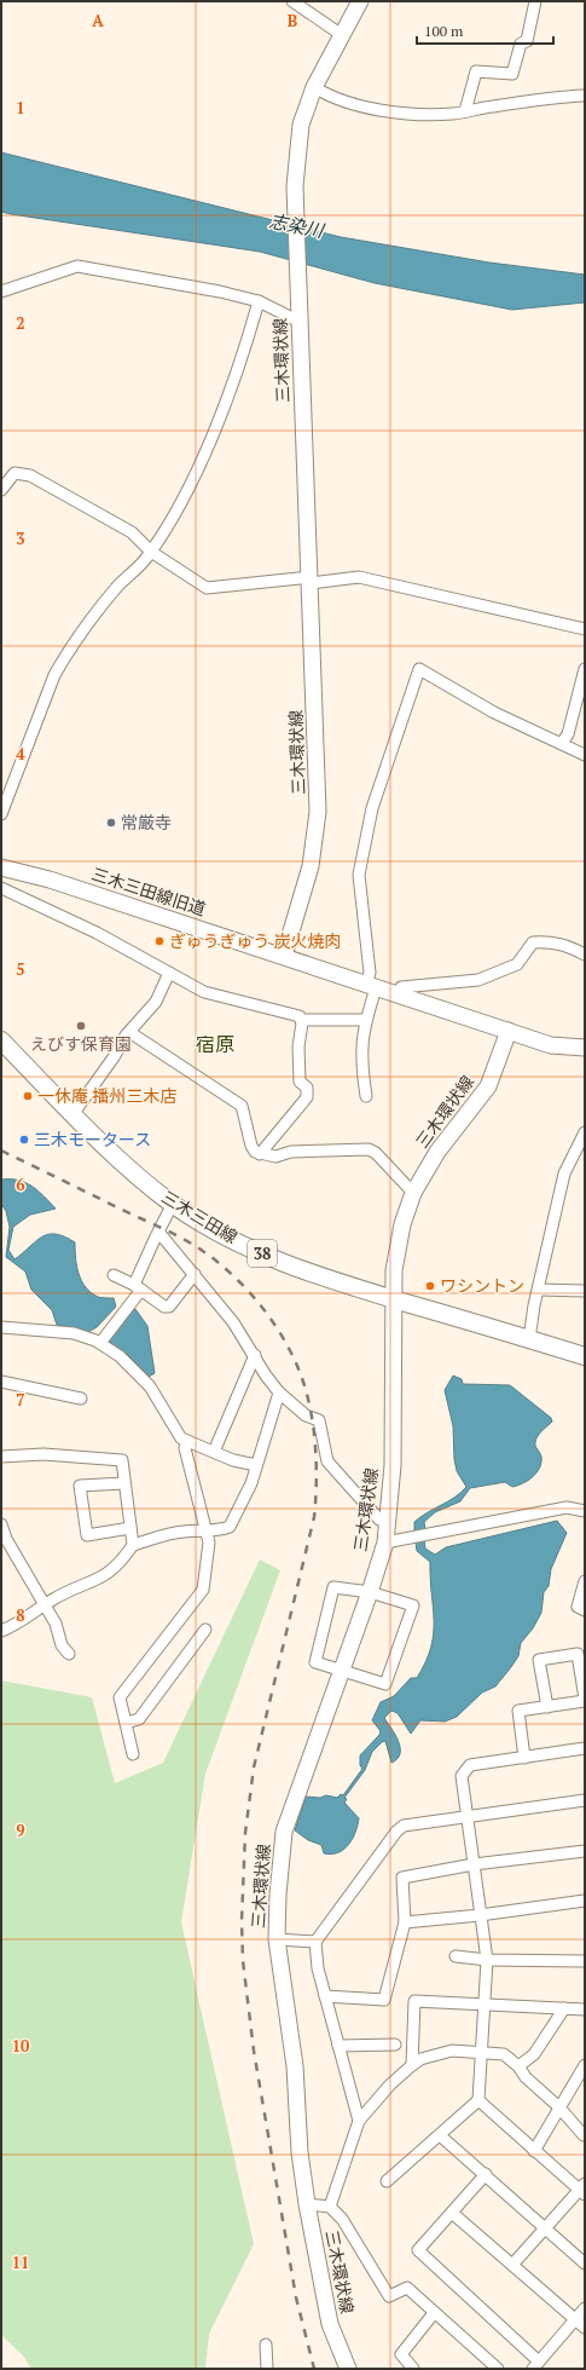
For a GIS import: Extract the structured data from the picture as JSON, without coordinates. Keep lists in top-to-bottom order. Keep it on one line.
{"streets":{"main road":["三木環状線","三木三田線旧道","三木三田線","38"]},"crossings":[["三木環状線","三木三田線旧道"],["三木環状線","三木三田線"]],"districts":["宿原"],"water":["志染川"],"places":["常厳寺","ぎゅうぎゅう 炭火焼肉","えびす保育園","一休庵 播州三木店","三木モータース","ワシントン"],"scale_bar":"100 m","grid":{"columns":["A","B"],"rows":["1","2","3","4","5","6","7","8","9","10","11"]}}
